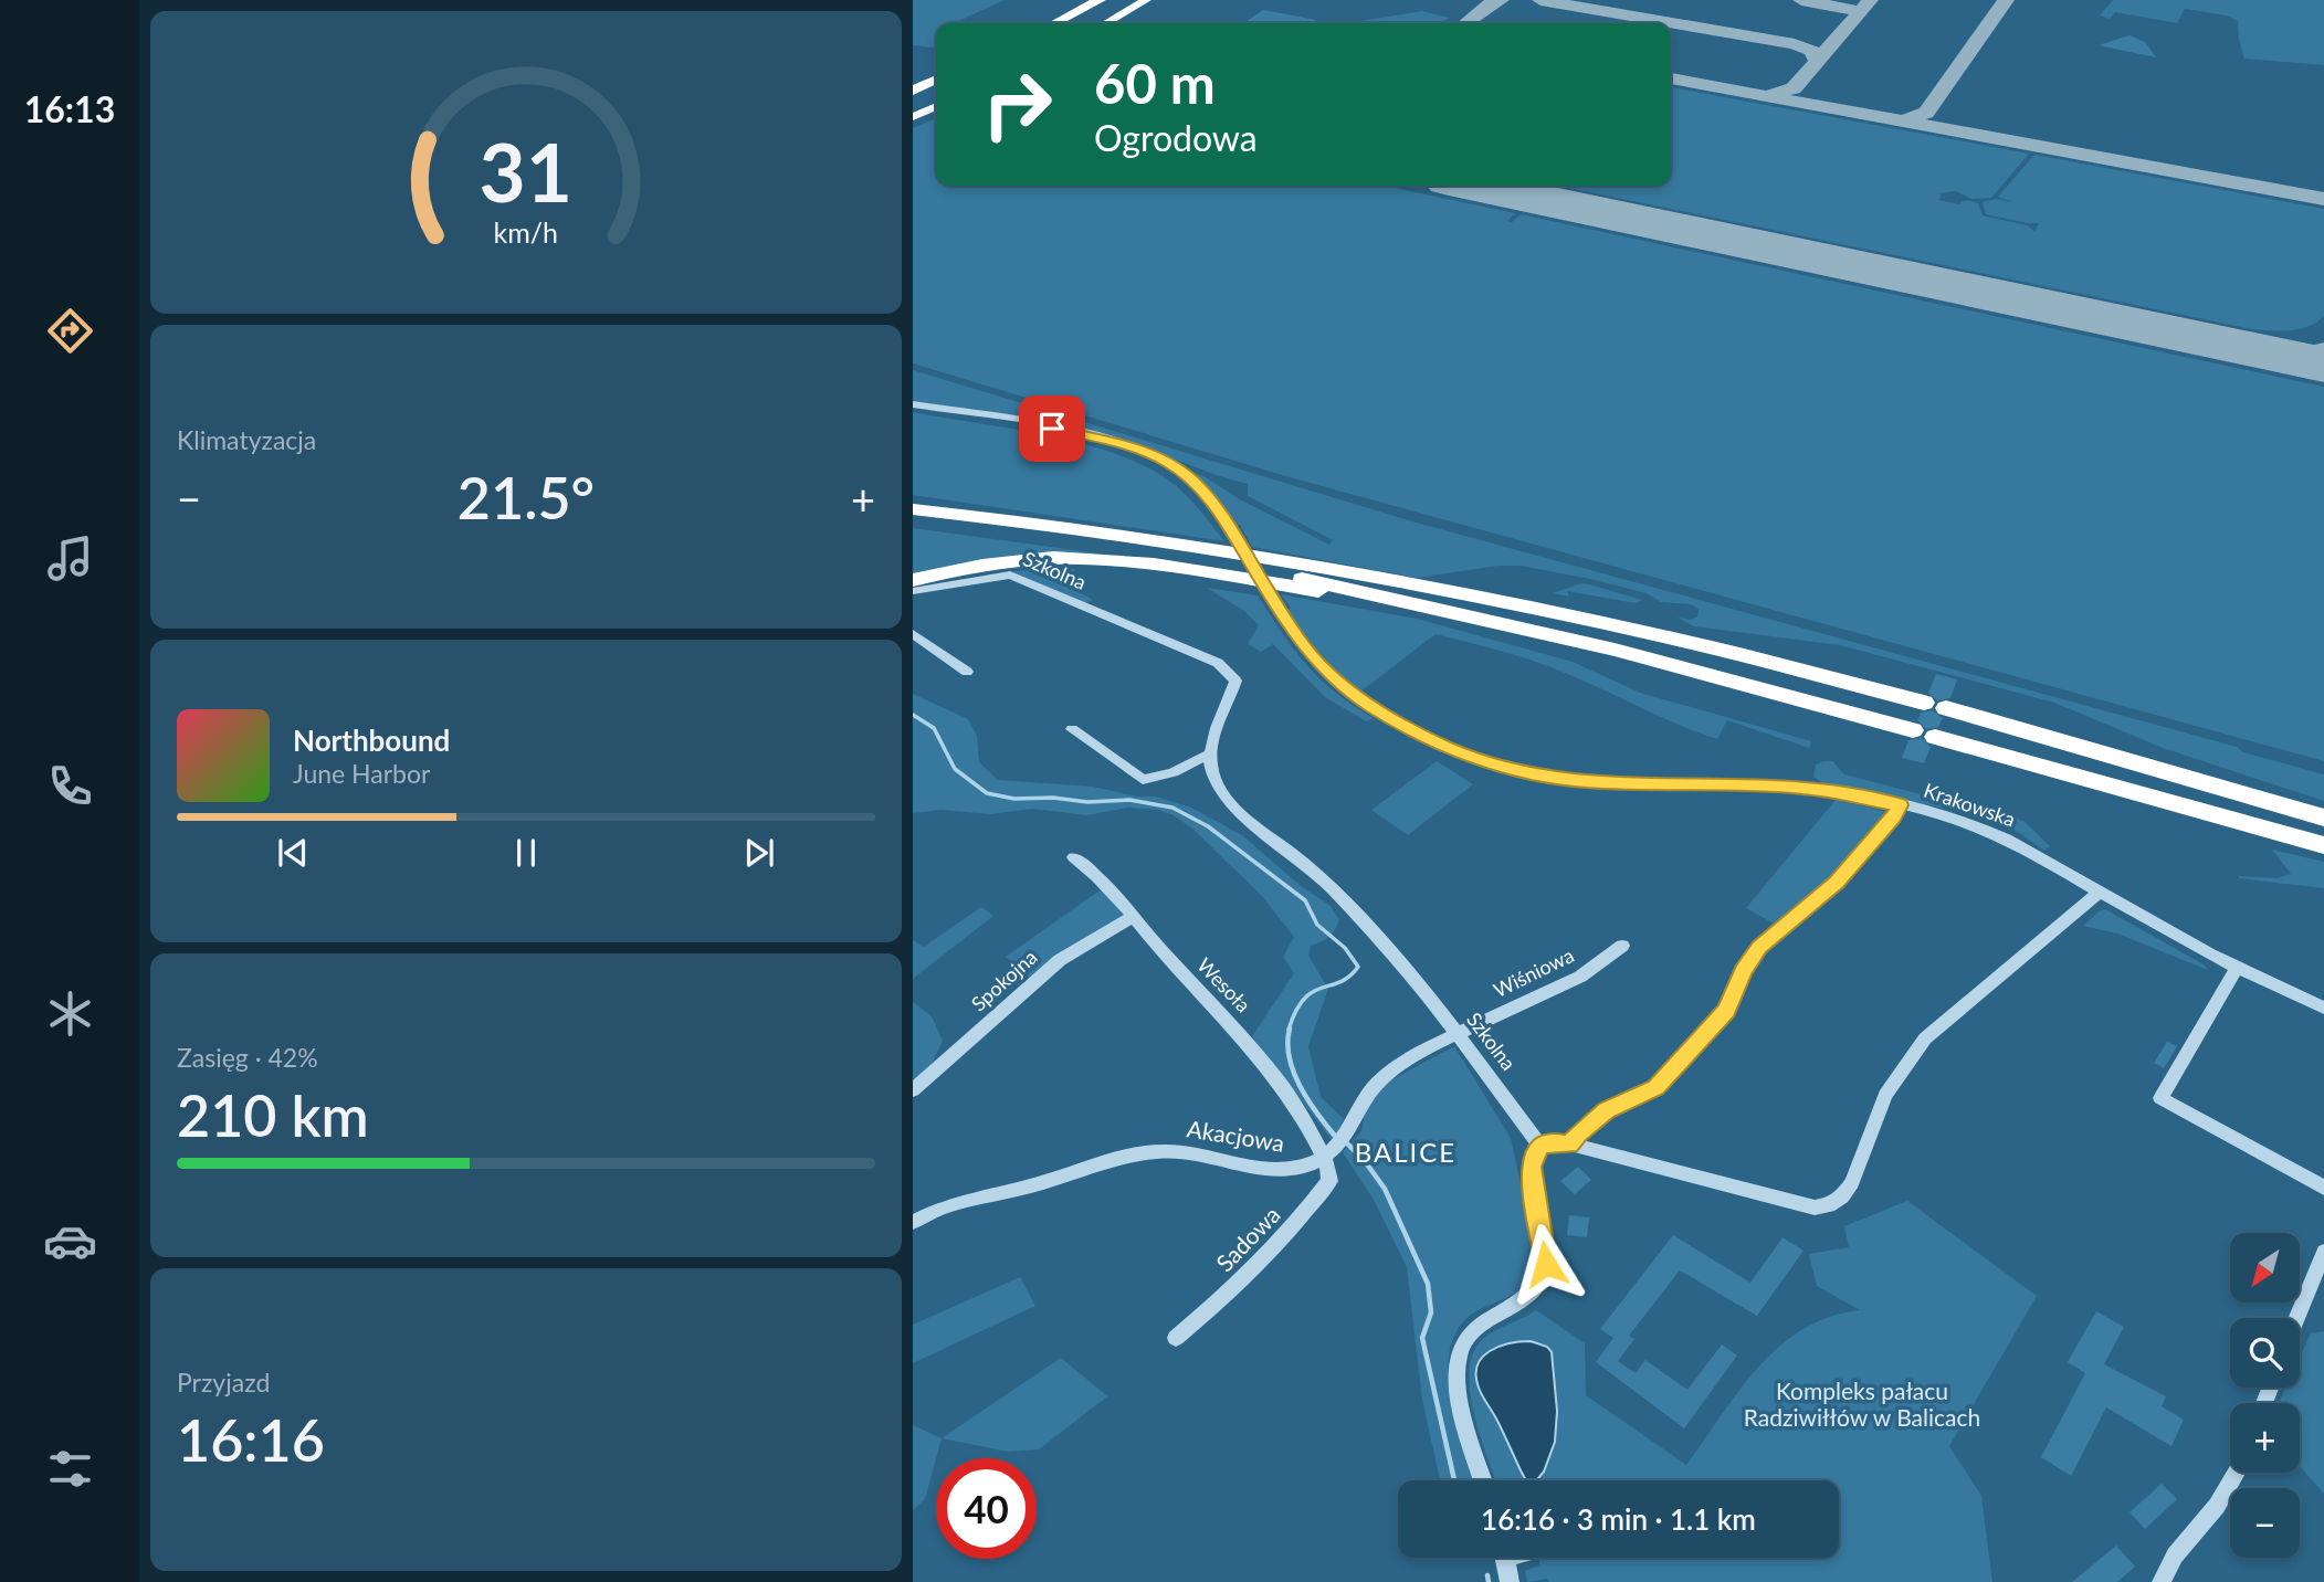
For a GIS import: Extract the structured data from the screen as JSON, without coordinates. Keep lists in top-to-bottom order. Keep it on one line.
{"streets":{"street":["Szkolna","Krakowska","Wiśniowa","Spokojna","Wesoła","Akacjowa","Sadowa"]},"crossings":[["Szkolna","Wiśniowa"],["Spokojna","Wesoła"],["Wesoła","Akacjowa"],["Wesoła","Sadowa"],["Akacjowa","Sadowa"]],"districts":["BALICE"],"parks":["Kompleks pałacu Radziwiłłów w Balicach"],"north":"bottom left","page":{"tabs":"16:13","turn":["60 m","Ogrodowa"],"tile":["Klimatyzacja",["Zasięg · 42%","210 km"],["Przyjazd","16:16"]],"heat":["−","21.5°","+"],"song":["Northbound","June Harbor"],"map_buttons":["+","−"],"limit":"40","trip":"16:16 · 3 min · 1.1 km","gauge":["31","km/h"]}}
